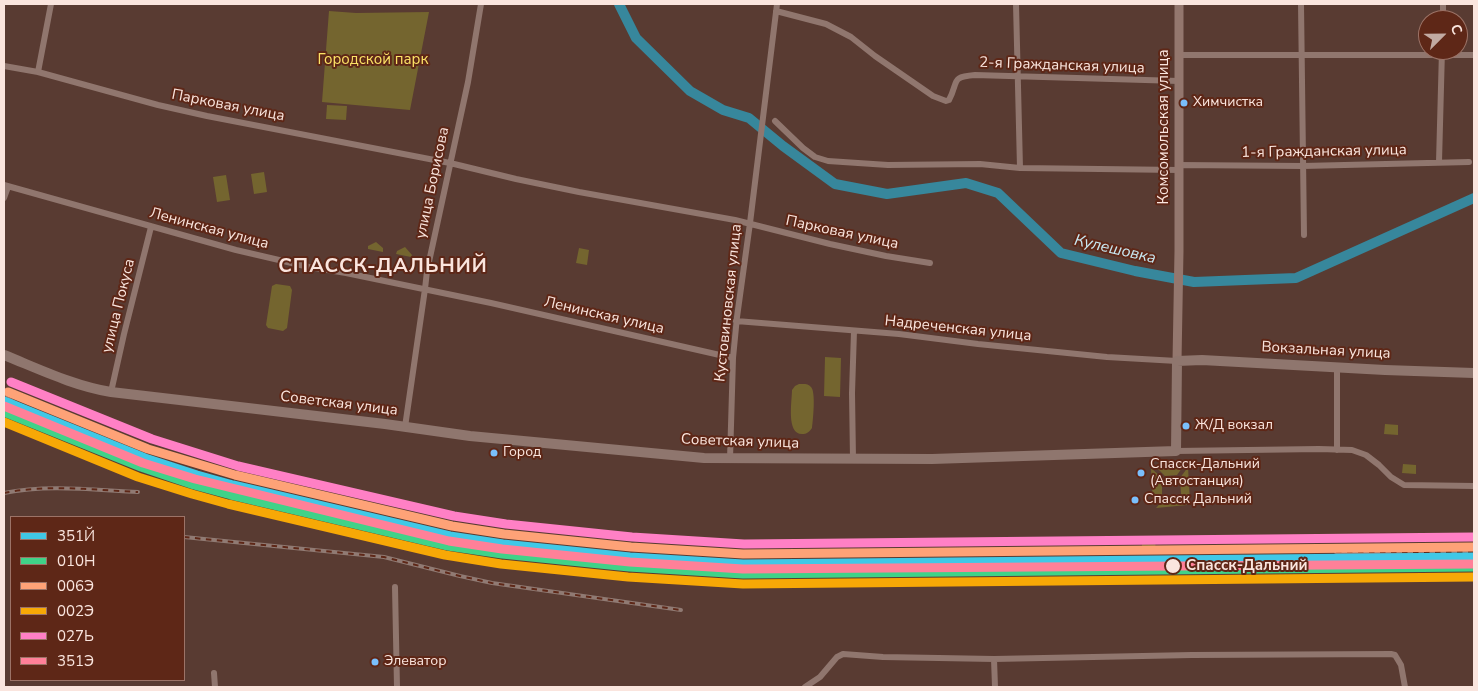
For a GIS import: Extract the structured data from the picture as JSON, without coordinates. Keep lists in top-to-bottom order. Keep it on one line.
{"streets":{"main road":["Комсомольская улица","Вокзальная улица","Советская улица"],"street":["2-я Гражданская улица","Парковая улица","1-я Гражданская улица","улица Борисова","Ленинская улица","Кустовиновская улица","улица Покуса","Надреченская улица"]},"crossings":[["2-я Гражданская улица","Комсомольская улица"],["2-я Гражданская улица","Кустовиновская улица"],["Парковая улица","улица Борисова"],["Парковая улица","Кустовиновская улица"],["Комсомольская улица","1-я Гражданская улица"],["Комсомольская улица","Надреченская улица"],["Комсомольская улица","Вокзальная улица"],["улица Борисова","Ленинская улица"],["улица Борисова","Советская улица"],["Ленинская улица","Кустовиновская улица"],["Ленинская улица","улица Покуса"],["Кустовиновская улица","Надреченская улица"],["Кустовиновская улица","Советская улица"],["улица Покуса","Советская улица"],["Надреченская улица","Вокзальная улица"]],"districts":["СПАССК-ДАЛЬНИЙ"],"water":["Кулешовка"],"parks":["Городской парк"],"places":["Химчистка","Ж/Д вокзал","Город","Спасск-Дальний (Автостанция)","Спасск Дальний","Спасск-Дальний","Элеватор"],"lines":["transit line 027Ь","transit line 006Э","transit line 351Й","transit line 351Э","transit line 010Н","transit line 002Э"],"legend":["351Й","010Н","006Э","002Э","027Ь","351Э"],"north":"top right"}
